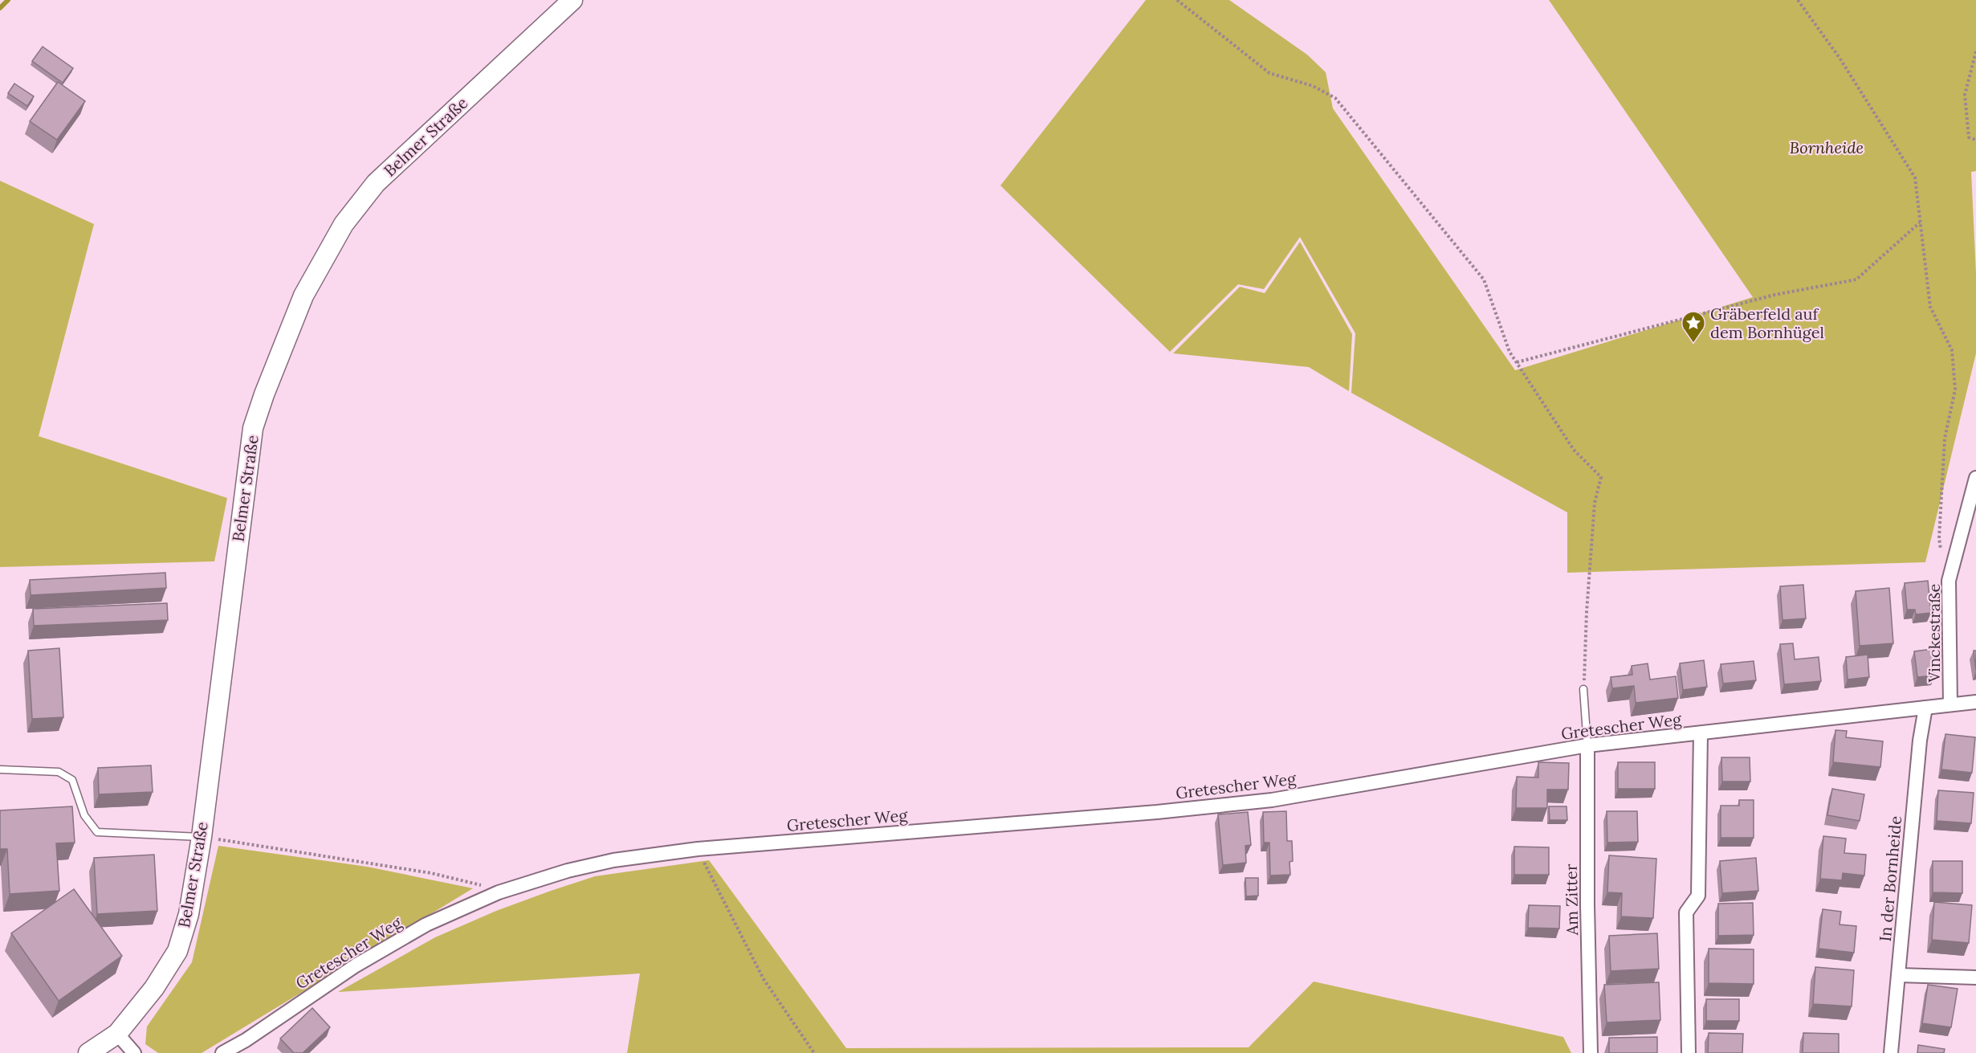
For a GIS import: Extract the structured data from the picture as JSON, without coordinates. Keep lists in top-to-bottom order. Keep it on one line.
{"streets":{"street":["Belmer Straße","Vinckestraße","Gretescher Weg","In der Bornheide","Am Zitter"]},"crossings":[["Vinckestraße","Gretescher Weg"],["Gretescher Weg","In der Bornheide"],["Gretescher Weg","Am Zitter"]],"parks":["Bornheide"],"places":{"place":["Gräberfeld auf dem Bornhügel"]}}
